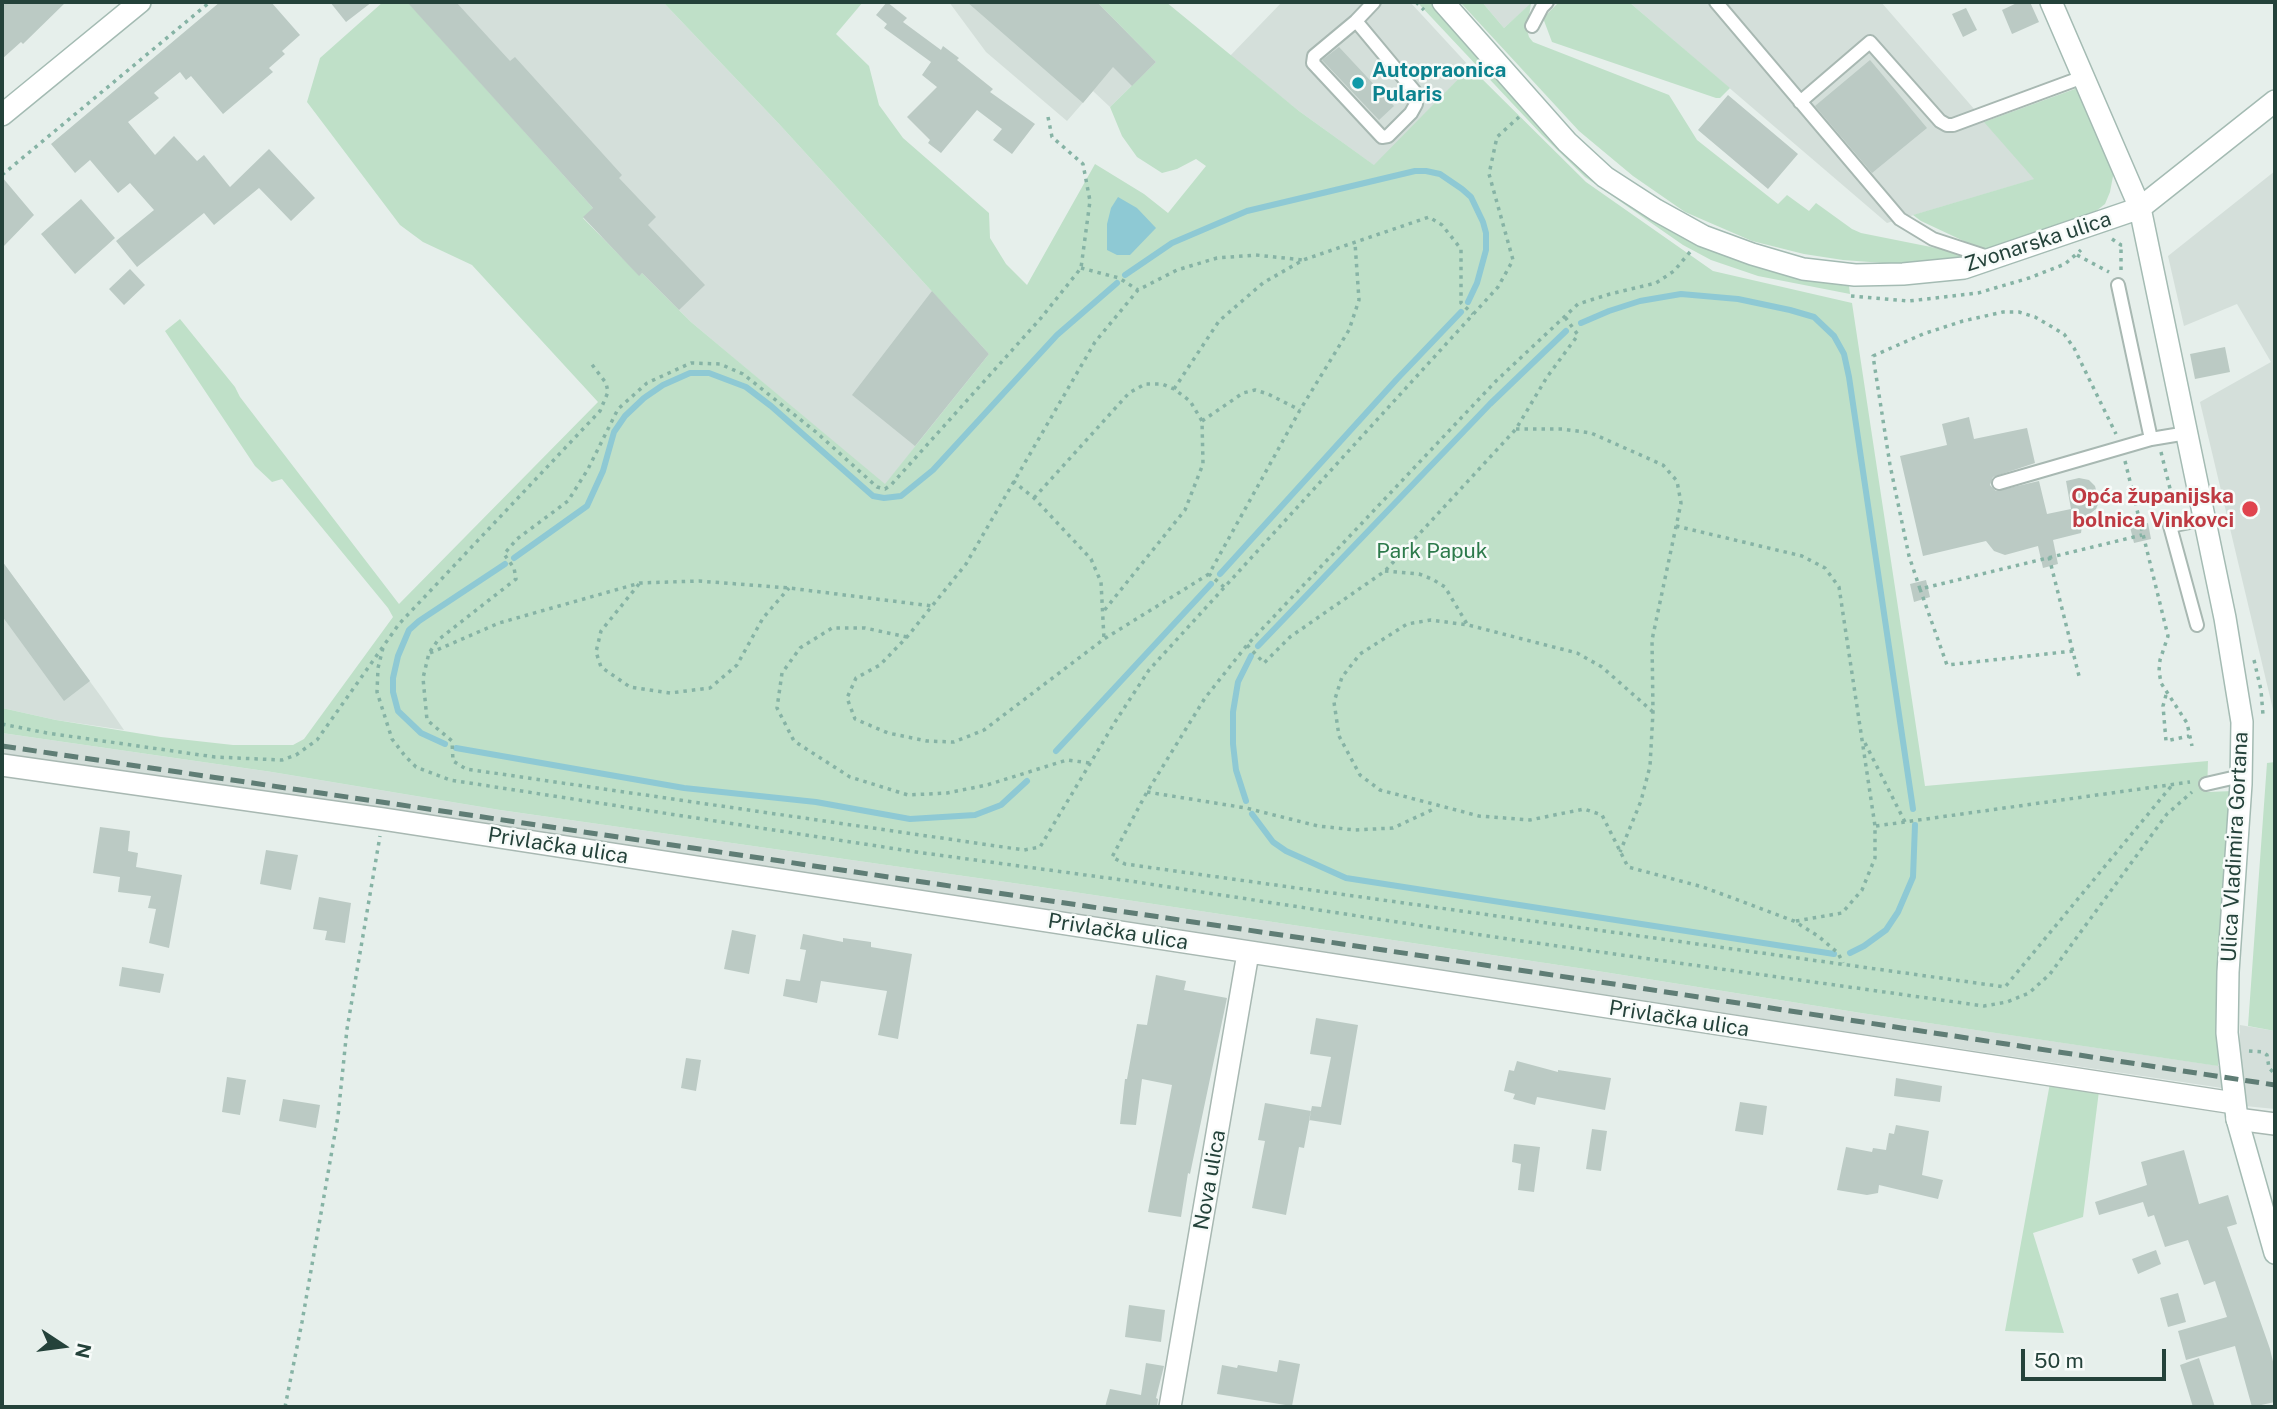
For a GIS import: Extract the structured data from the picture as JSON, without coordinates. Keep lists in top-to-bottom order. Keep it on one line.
{"streets":{"street":["Zvonarska ulica","Privlačka ulica","Ulica Vladimira Gortana","Nova ulica"]},"crossings":[["Zvonarska ulica","Ulica Vladimira Gortana"],["Privlačka ulica","Ulica Vladimira Gortana"],["Privlačka ulica","Nova ulica"]],"parks":["Park Papuk"],"places":["Autopraonica Pularis","Opća županijska bolnica Vinkovci"],"scale_bar":"50 m","north":"right"}
